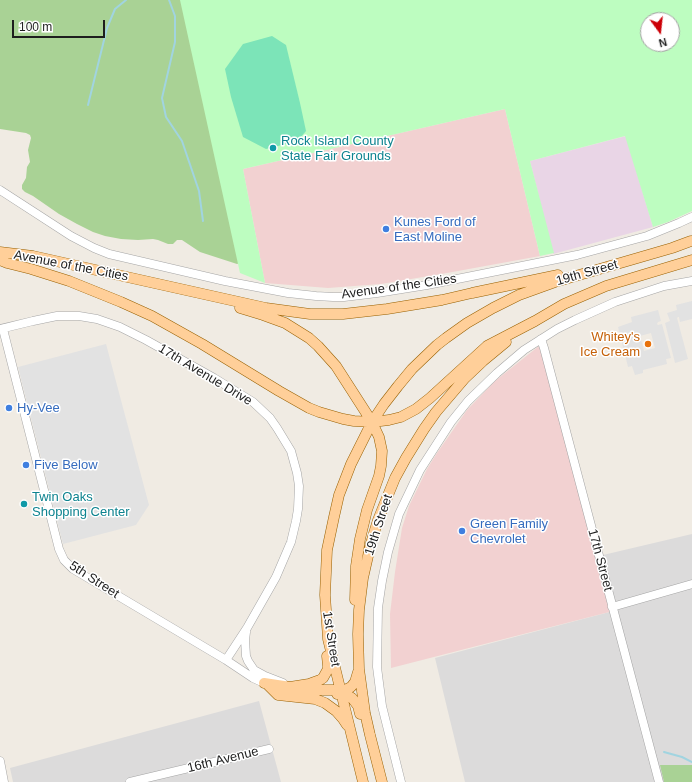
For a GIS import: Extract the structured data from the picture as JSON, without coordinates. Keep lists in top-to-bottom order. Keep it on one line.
{"streets":{"main road":["Avenue of the Cities","19th Street","1st Street"],"street":["17th Avenue Drive","17th Street","5th Street","16th Avenue"]},"crossings":[["Avenue of the Cities","19th Street"],["19th Street","17th Street"],["19th Street","1st Street"],["17th Avenue Drive","5th Street"]],"places":["Rock Island County State Fair Grounds","Kunes Ford of East Moline","Whitey's Ice Cream","Hy-Vee","Five Below","Twin Oaks Shopping Center","Green Family Chevrolet"],"scale_bar":"100 m","north":"bottom"}
